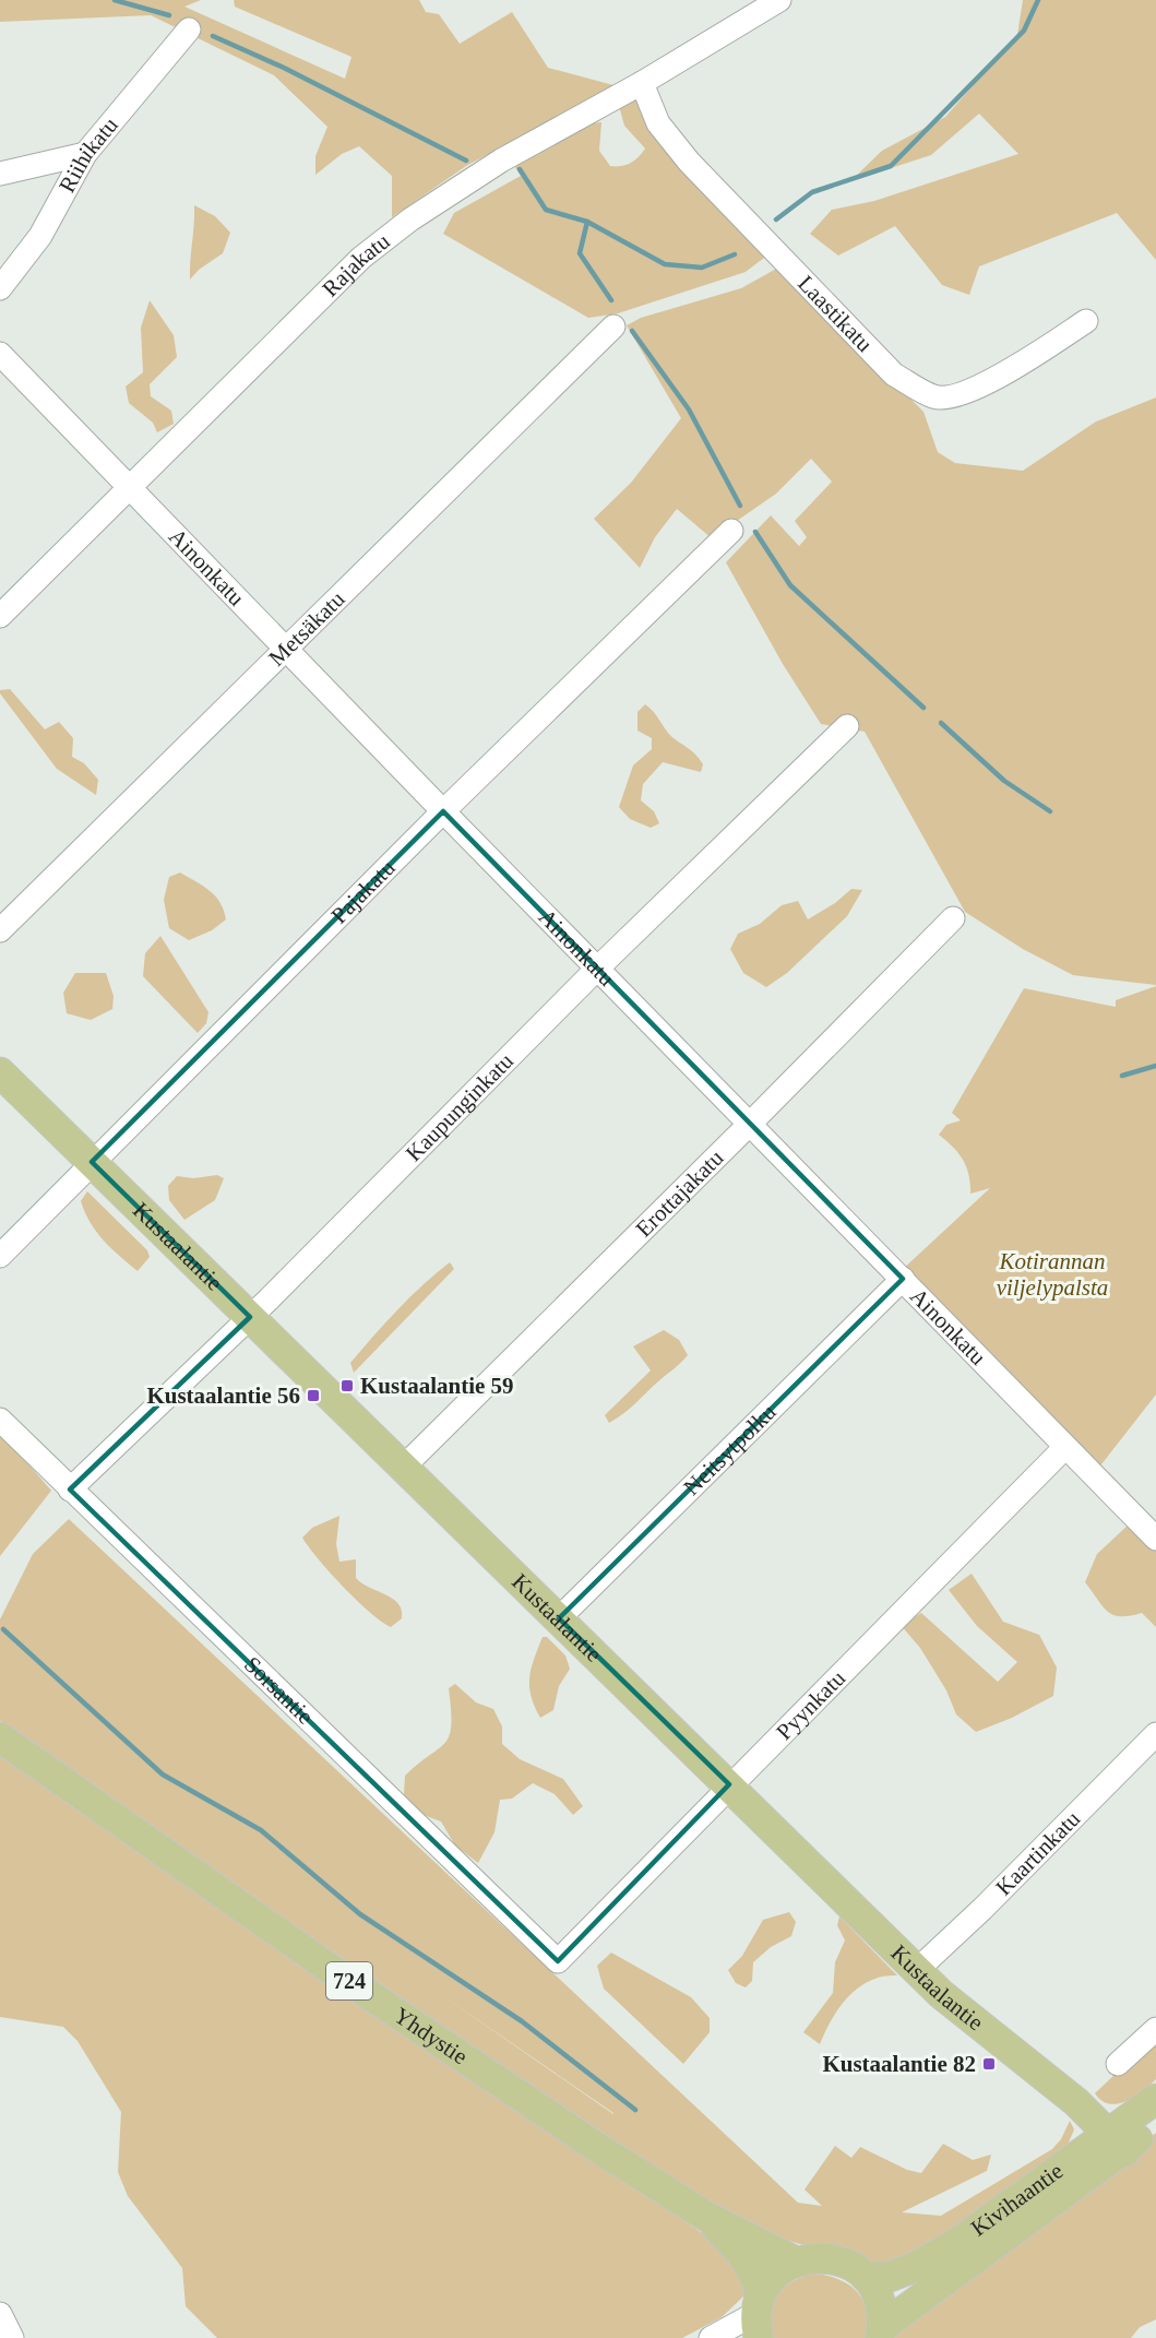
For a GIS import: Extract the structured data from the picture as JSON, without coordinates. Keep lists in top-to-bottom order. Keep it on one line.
{"streets":{"main road":["Kustaalantie","724","Yhdystie","Kivihaantie"],"street":["Riihikatu","Rajakatu","Laastikatu","Ainonkatu","Metsäkatu","Pajakatu","Kaupunginkatu","Erottajakatu","Neitsytpolku","Sorsantie","Pyynkatu","Kaartinkatu"]},"crossings":[["Rajakatu","Laastikatu"],["Rajakatu","Ainonkatu"],["Ainonkatu","Metsäkatu"],["Ainonkatu","Pajakatu"],["Ainonkatu","Kaupunginkatu"],["Ainonkatu","Erottajakatu"],["Ainonkatu","Neitsytpolku"],["Ainonkatu","Pyynkatu"],["Pajakatu","Kustaalantie"],["Kaupunginkatu","Kustaalantie"],["Kaupunginkatu","Sorsantie"],["Erottajakatu","Kustaalantie"],["Kustaalantie","Neitsytpolku"],["Kustaalantie","Pyynkatu"],["Kustaalantie","Kaartinkatu"],["Kustaalantie","Kivihaantie"],["Sorsantie","Pyynkatu"]],"parks":["Kotirannan viljelypalsta"],"places":{"transit":["Kustaalantie 59","Kustaalantie 56","Kustaalantie 82"]}}
